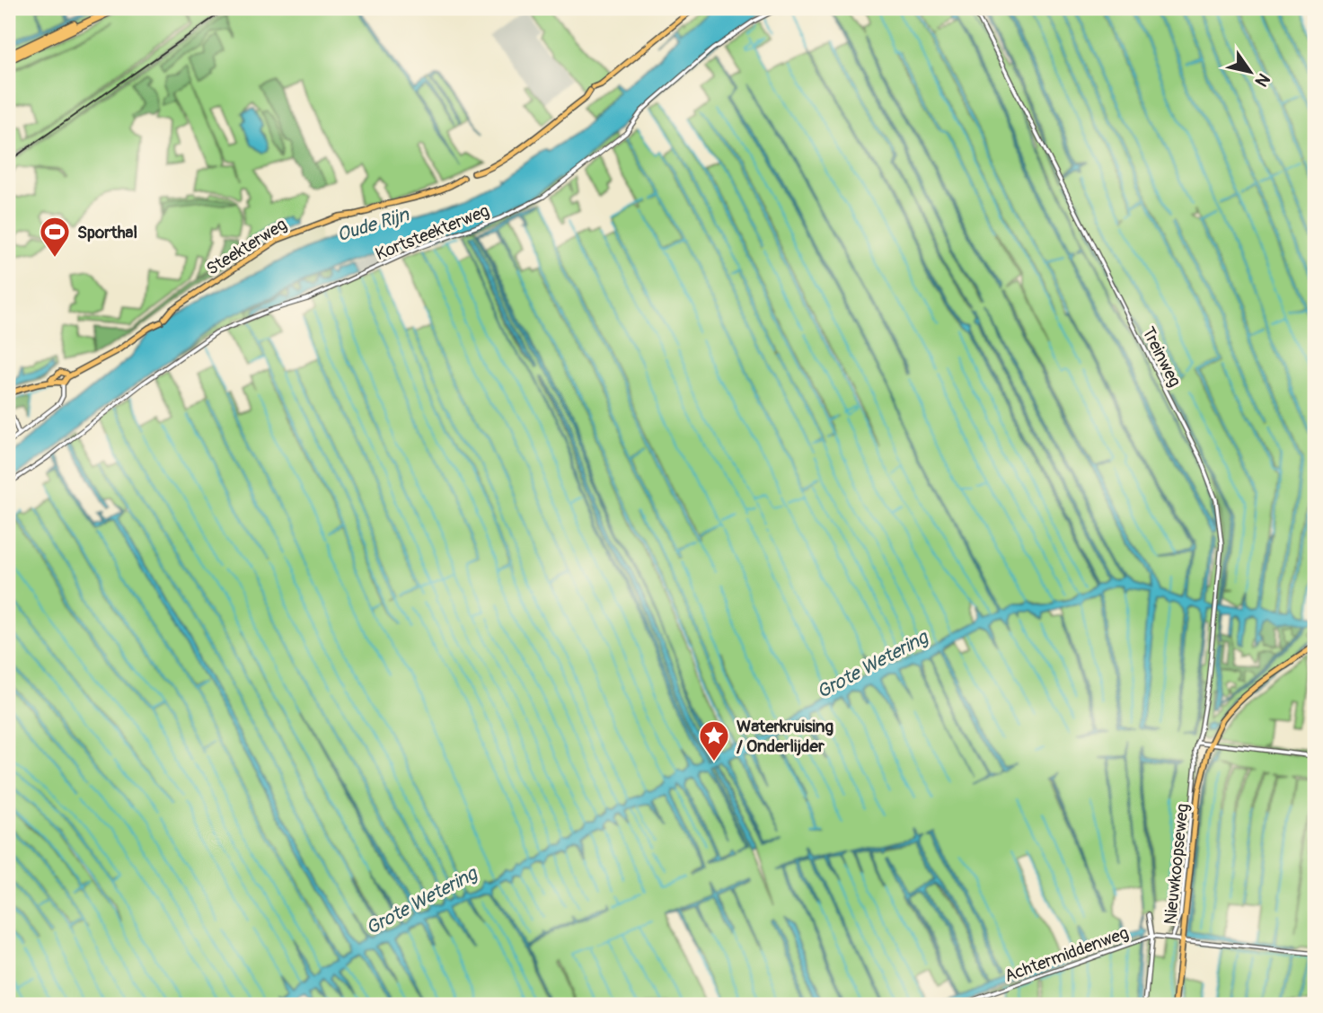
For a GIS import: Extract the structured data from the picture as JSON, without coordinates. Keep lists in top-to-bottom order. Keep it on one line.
{"streets":{"main road":["Steekterweg","Nieuwkoopseweg"],"street":["Kortsteekterweg","Treinweg","Achtermiddenweg"]},"crossings":[["Treinweg","Achtermiddenweg"],["Nieuwkoopseweg","Achtermiddenweg"]],"water":["Oude Rijn","Grote Wetering"],"places":{"sports":["Sporthal"],"place":["Waterkruising / Onderlijder"]},"north":"bottom right"}
